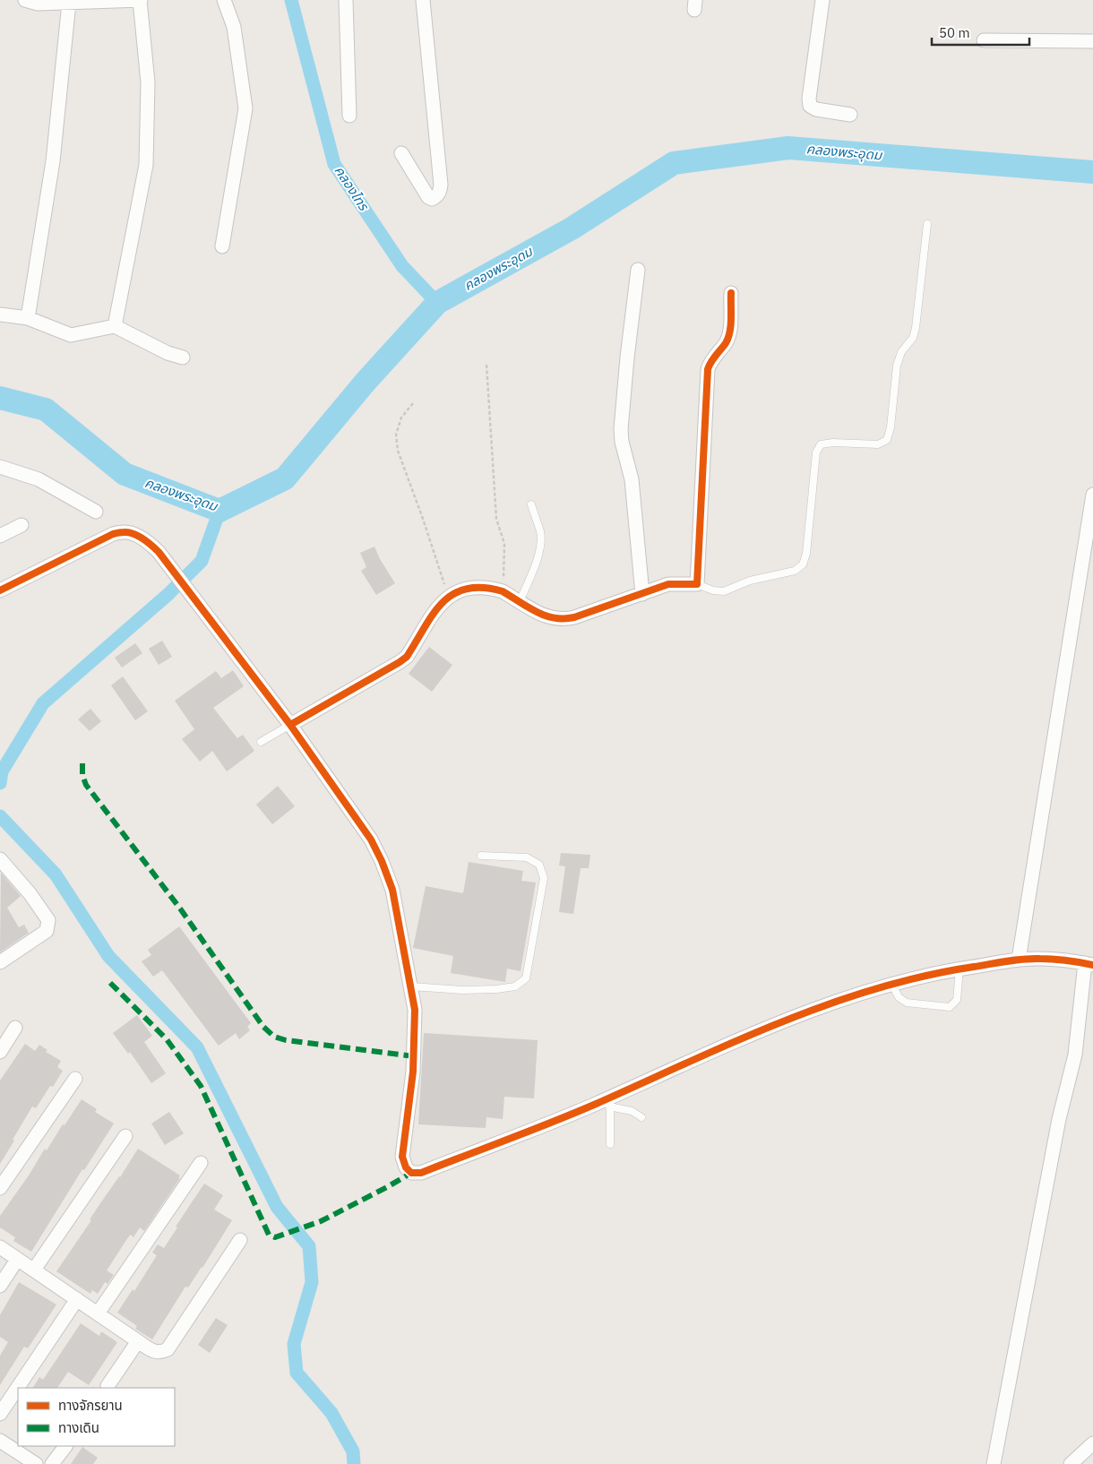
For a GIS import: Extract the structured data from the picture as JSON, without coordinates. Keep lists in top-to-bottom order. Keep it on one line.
{"water":["คลองพระอุดม","คลองไทร"],"legend":["ทางจักรยาน","ทางเดิน"],"scale_bar":"50 m"}
